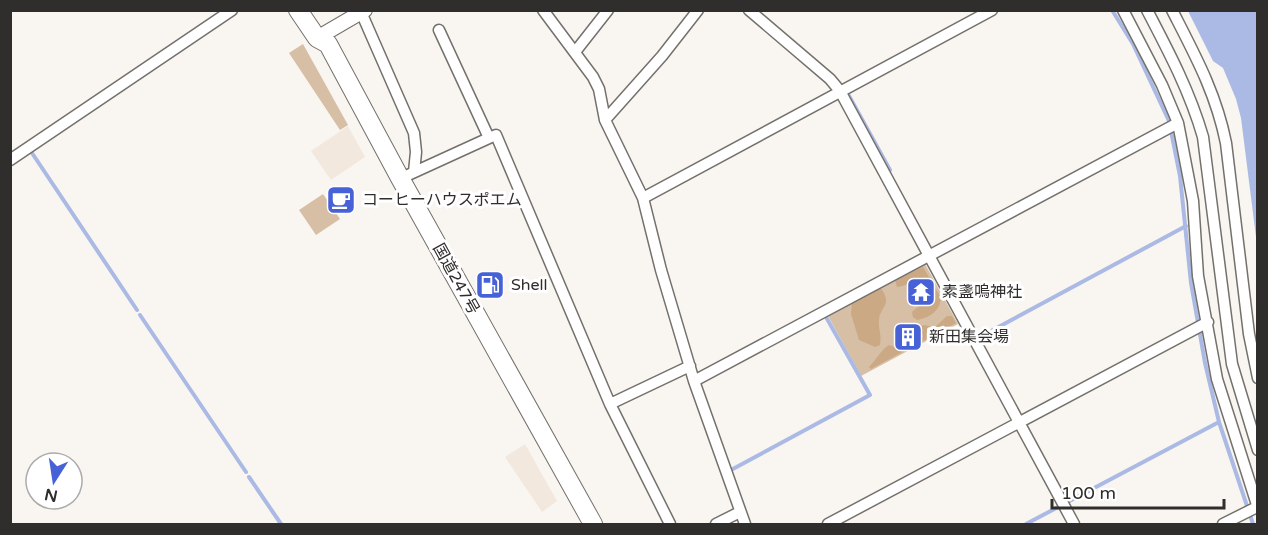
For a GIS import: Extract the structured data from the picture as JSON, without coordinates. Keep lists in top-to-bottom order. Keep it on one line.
{"streets":{"highway":["国道247号"]},"places":{"cafe":["コーヒーハウスポエム"],"fuel station":["Shell"],"temple":["素盞嗚神社"],"building":["新田集会場"]},"scale_bar":"100 m","north":"bottom"}
